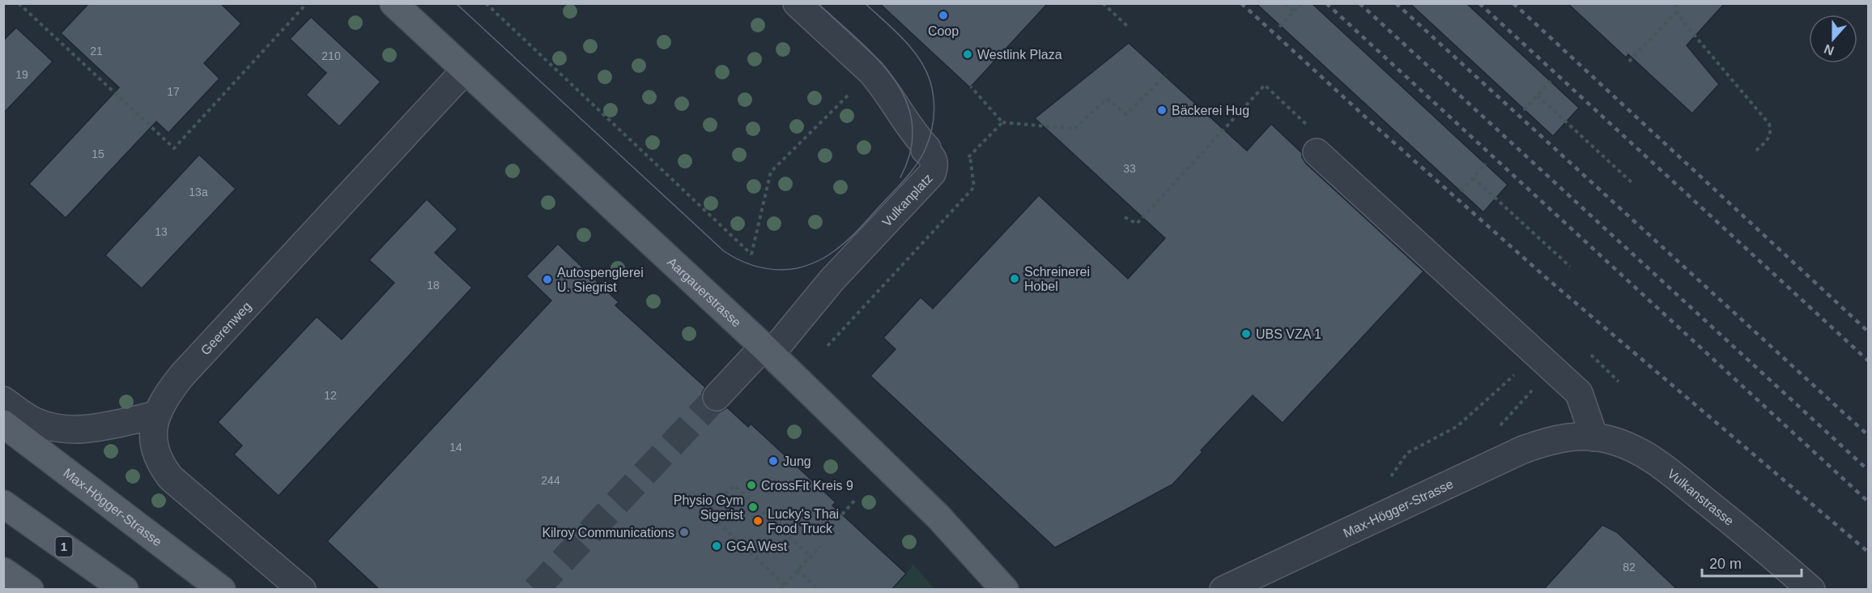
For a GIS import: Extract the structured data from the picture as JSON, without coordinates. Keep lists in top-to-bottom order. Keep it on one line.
{"streets":{"main road":["Aargauerstrasse","Max-Högger-Strasse","1"],"street":["Vulkanplatz","Geerenweg","Vulkanstrasse"]},"crossings":[["Vulkanplatz","Aargauerstrasse"],["Aargauerstrasse","Geerenweg"],["Vulkanstrasse","Max-Högger-Strasse"]],"places":["Coop","Westlink Plaza","Bäckerei Hug","Schreinerei Hobel","Autospenglerei U. Siegrist","UBS VZA 1","Jung","CrossFit Kreis 9","Physio Gym Sigerist","Lucky's Thai Food Truck","Kilroy Communications","GGA West"],"house_numbers":["21","210","19","17","15","33","13a","13","18","12","14","244","82"],"scale_bar":"20 m","north":"bottom"}
